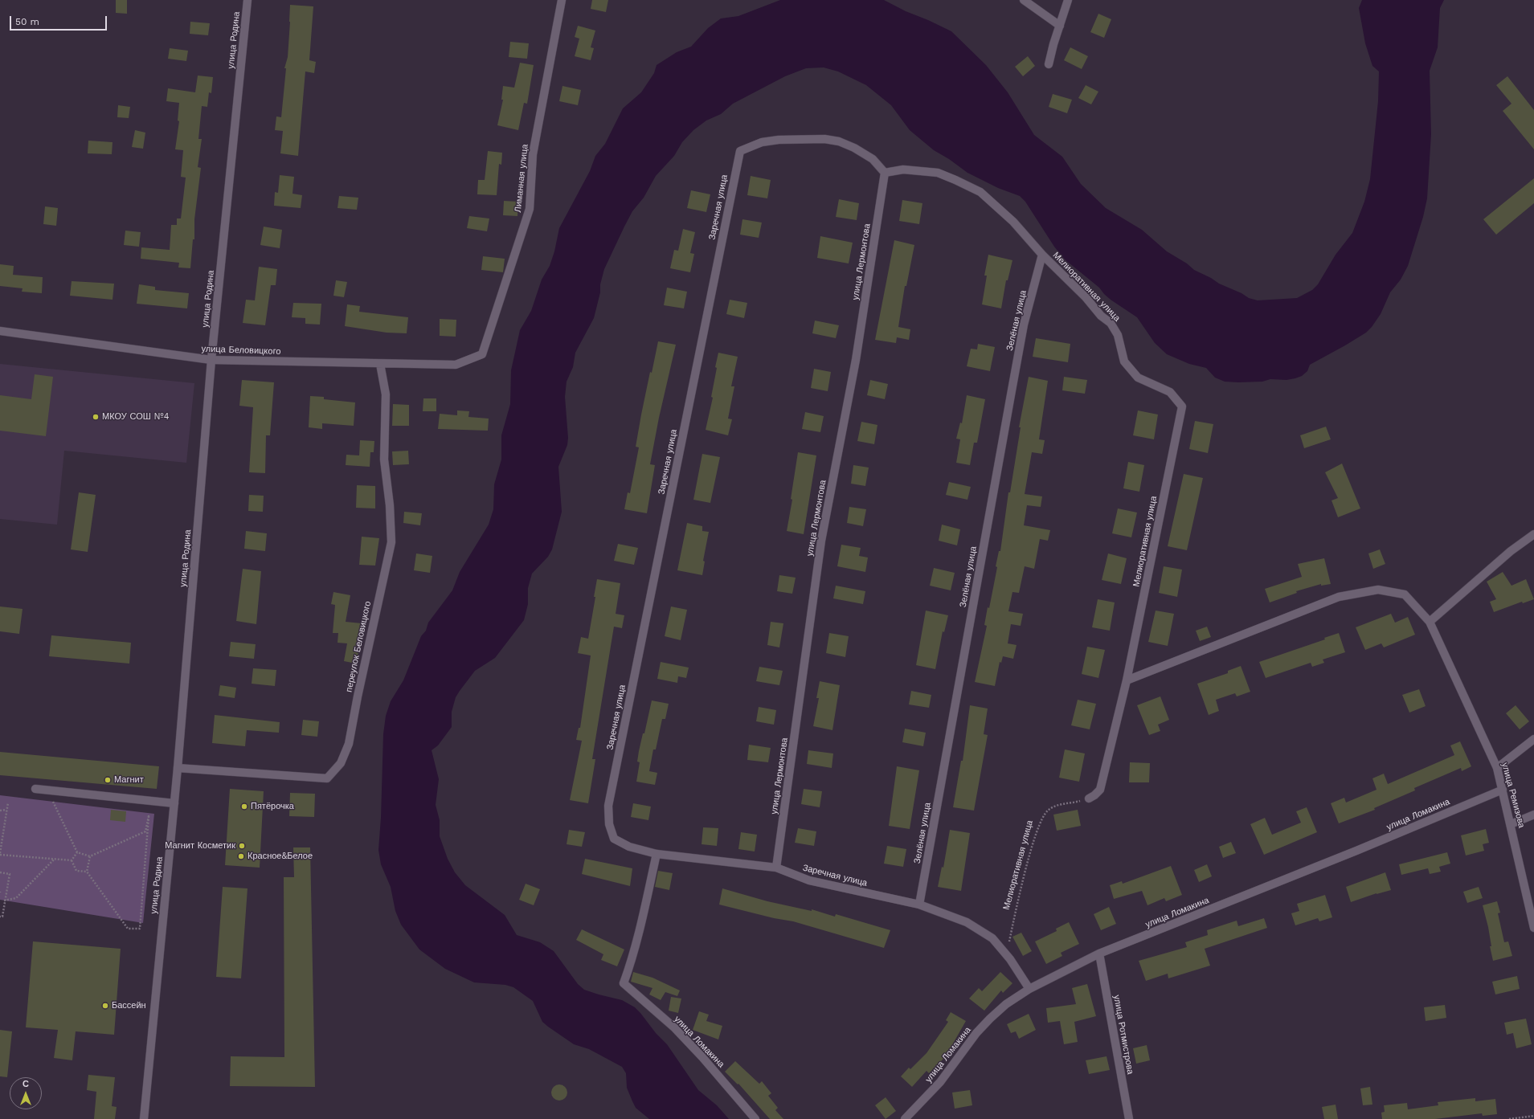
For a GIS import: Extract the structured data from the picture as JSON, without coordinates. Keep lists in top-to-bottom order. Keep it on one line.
{"streets":{"street":["улица Родина","Лиманная улица","Заречная улица","улица Лермонтова","Мелиоративная улица","Зелёная улица","улица Беловицкого","переулок Беловицкого","улица Ремизова","улица Ломакина","улица Ротмистрова"]},"crossings":[["улица Родина","улица Беловицкого"],["улица Родина","переулок Беловицкого"],["Лиманная улица","улица Беловицкого"],["Заречная улица","улица Лермонтова"],["Заречная улица","Мелиоративная улица"],["Заречная улица","Зелёная улица"],["Заречная улица","улица Ломакина"],["улица Лермонтова","Мелиоративная улица"],["Мелиоративная улица","Зелёная улица"],["улица Беловицкого","переулок Беловицкого"],["улица Ремизова","улица Ломакина"],["улица Ломакина","улица Ротмистрова"]],"places":["МКОУ СОШ №4","Магнит","Пятёрочка","Магнит Косметик","Красное&Белое","Бассейн"],"scale_bar":"50 m","north":"top"}
